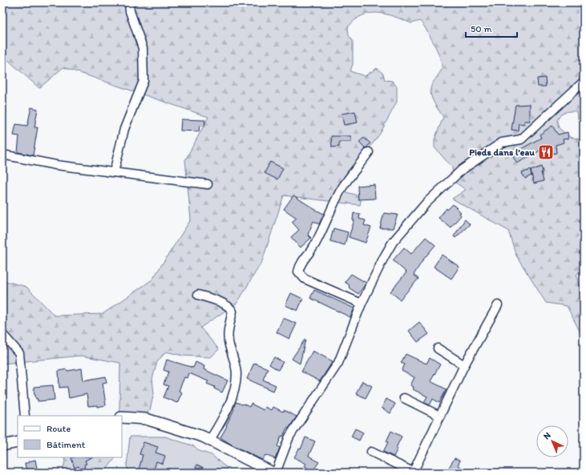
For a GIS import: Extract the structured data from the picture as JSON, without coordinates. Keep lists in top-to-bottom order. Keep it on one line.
{"places":{"restaurant":["Pieds dans l'eau"]},"legend":["Route","Bâtiment"],"scale_bar":"50 m","north":"top left"}
